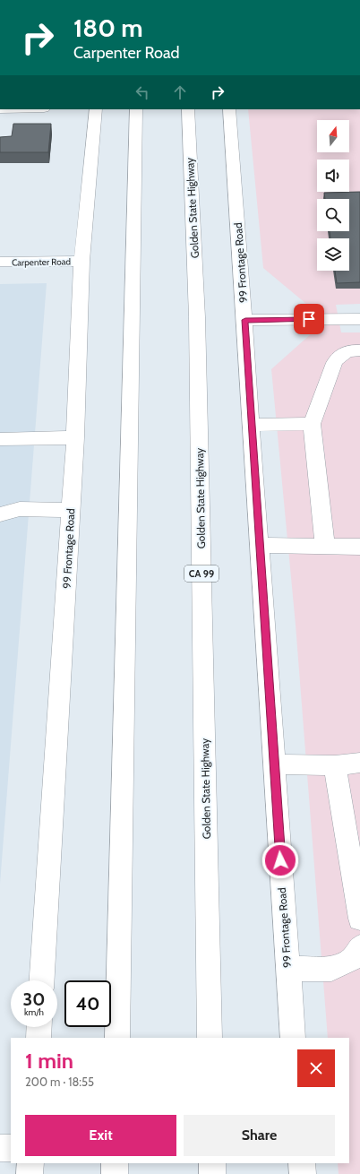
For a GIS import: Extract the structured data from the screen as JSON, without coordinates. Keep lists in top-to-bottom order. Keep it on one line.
{"streets":{"main road":["Golden State Highway","Carpenter Road","99 Frontage Road","CA 99"]},"crossings":[["Carpenter Road","99 Frontage Road"]],"north":"top","page":{"turn":["180 m","Carpenter Road"],"speed":"30 km/h","limit":"40","heading":["1 min","200 m · 18:55"],"buttons":["Exit","Share"]}}
